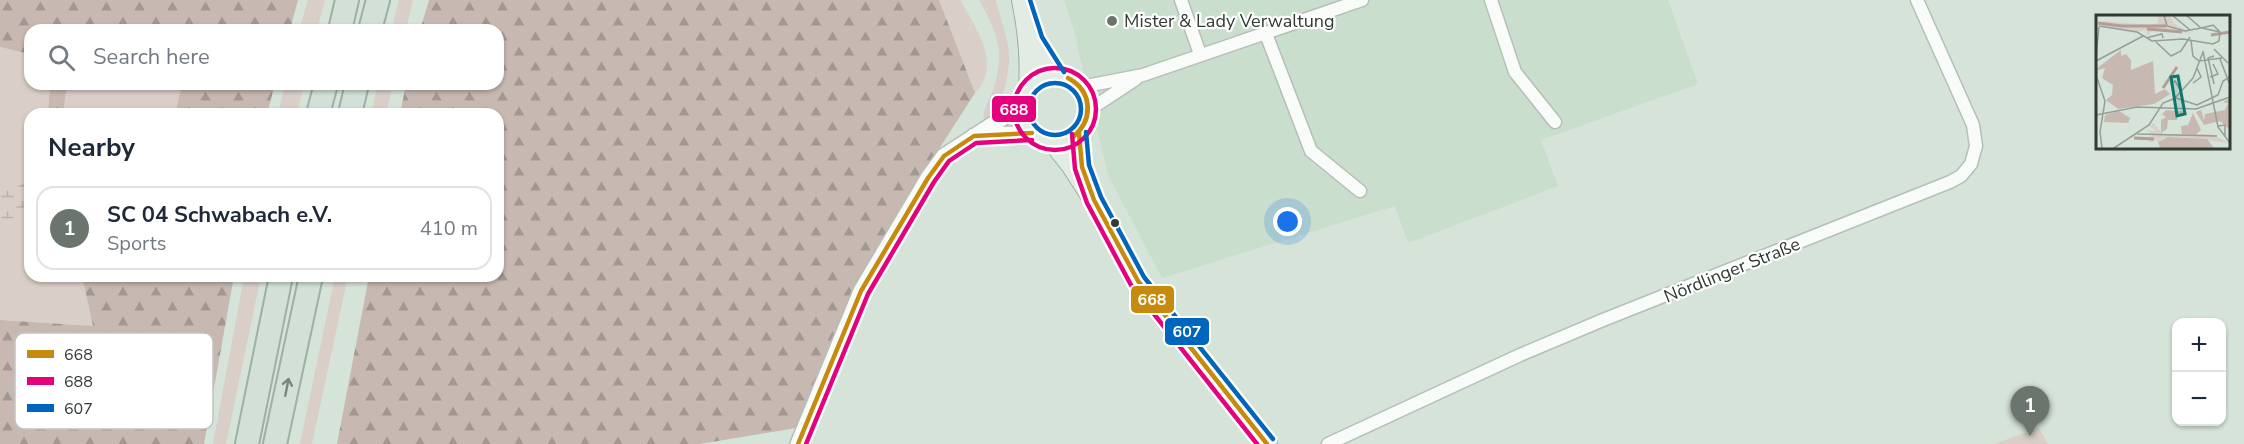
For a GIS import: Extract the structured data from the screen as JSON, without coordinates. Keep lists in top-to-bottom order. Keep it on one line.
{"streets":{"street":["Nördlinger Straße"]},"places":["Mister & Lady Verwaltung"],"lines":["transit line 607","transit line 688","transit line 668"],"legend":["668","688","607"],"page":{"search":"Search here","heading":"Nearby","list":[{"mark":"1","name":"SC 04 Schwabach e.V.","note":"Sports","value":"410 m"}],"map_buttons":["+","−"],"pins":"1"}}
